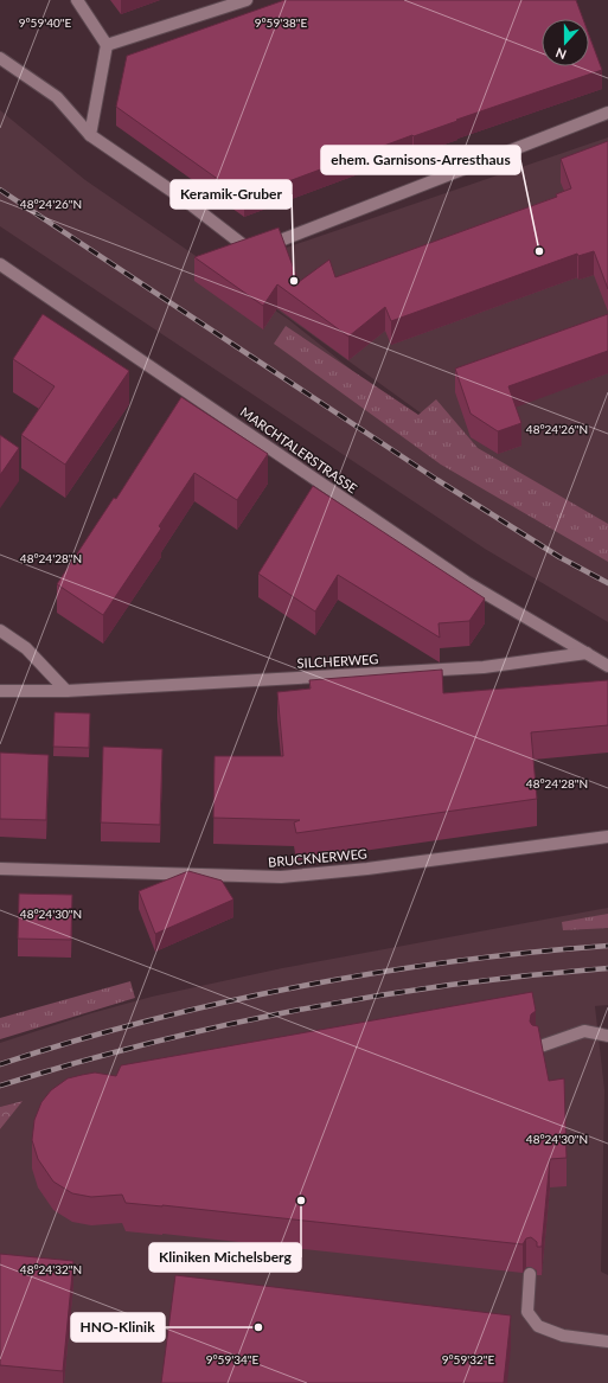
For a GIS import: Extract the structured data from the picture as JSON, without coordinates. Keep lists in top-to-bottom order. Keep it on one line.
{"streets":{"street":["MARCHTALERSTRASSE","SILCHERWEG","BRUCKNERWEG"]},"crossings":[["MARCHTALERSTRASSE","SILCHERWEG"]],"places":["ehem. Garnisons-Arresthaus","Keramik-Gruber","Kliniken Michelsberg","HNO-Klinik"],"north":"bottom","coordinates":["9°59'40\"E","9°59'38\"E","48°24'26\"N","48°24'28\"N","48°24'30\"N","48°24'32\"N","9°59'34\"E","9°59'32\"E"]}
